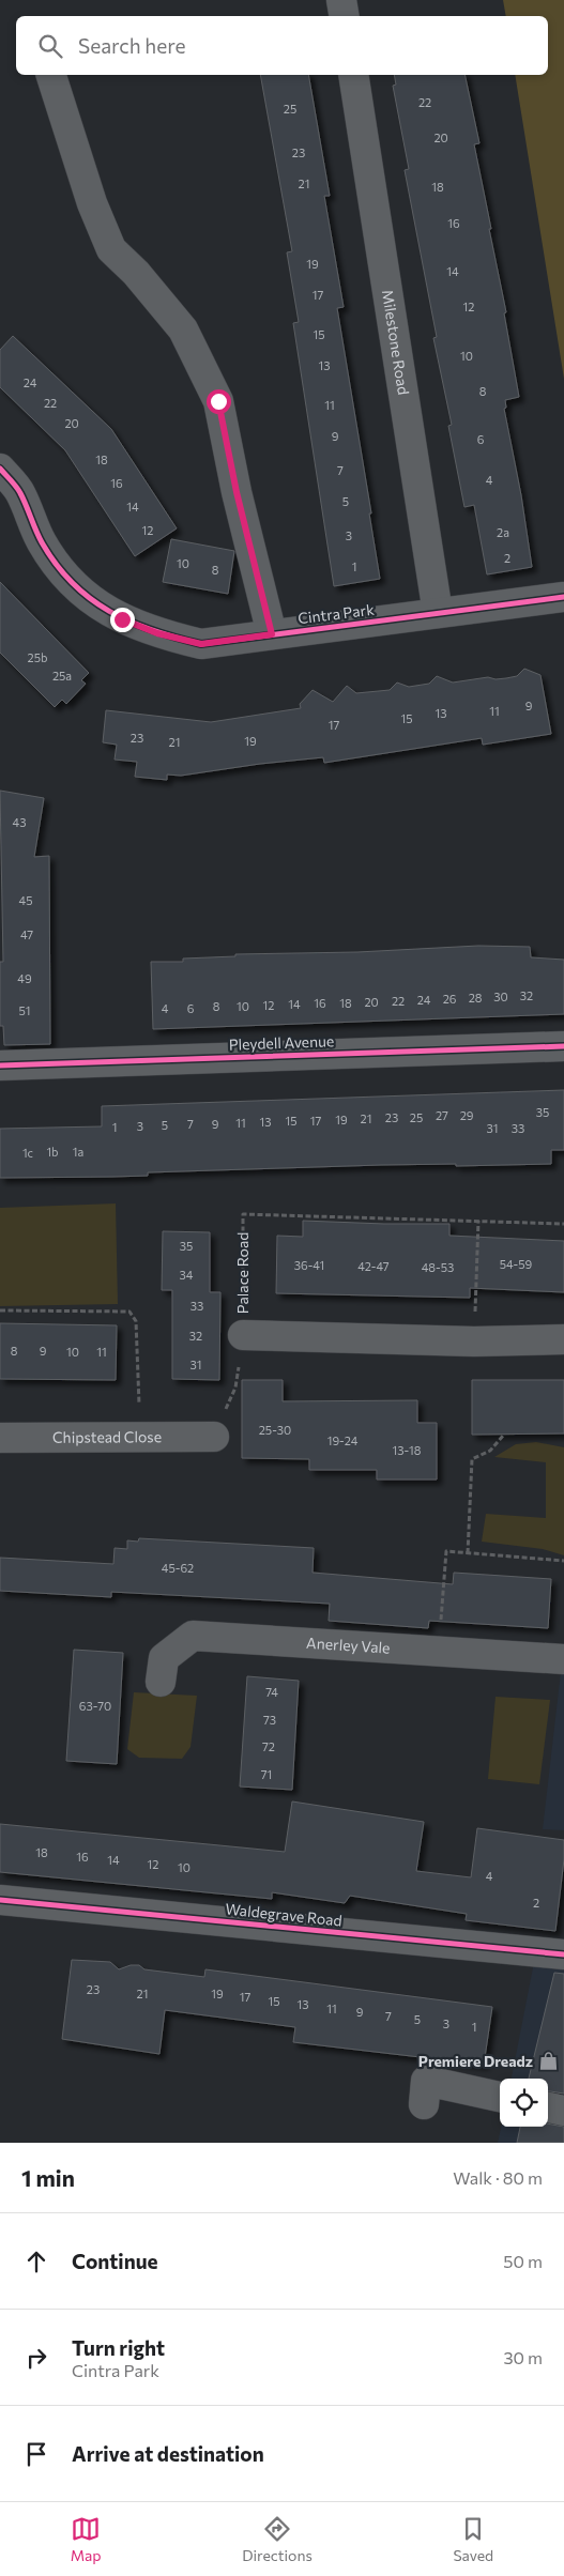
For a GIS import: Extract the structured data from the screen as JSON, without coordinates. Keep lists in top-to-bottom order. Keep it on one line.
{"streets":{"street":["Milestone Road","Cintra Park","Pleydell Avenue","Palace Road","Chipstead Close","Anerley Vale","Waldegrave Road"]},"crossings":[["Milestone Road","Cintra Park"]],"places":{"shop":["Premiere Dreadz"]},"house_numbers":["22","25","20","23","21","18","16","19","14","17","12","15","10","13","24","8","22","11","20","9","6","18","7","4","16","5","14","12","2a","3","2","10","1","8","25b","25a","9","11","13","15","17","23","19","21","43","45","47","49","32","30","28","26","24","22","20","16","18","14","12","8","10","4","6","51","35","27","29","23","25","21","19","15","17","13","11","7","9","5","3","1","31","33","1b","1a","1c","35","54-59","36-41","42-47","48-53","34","33","32","8","9","10","11","31","25-30","19-24","13-18","45-62","74","63-70","73","72","71","18","16","14","12","10","4","2","23","21","19","17","15","13","11","9","7","5","3","1"],"page":{"search":"Search here","heading":["1 min","Walk · 80 m"],"list":[["Continue","50 m"],["Turn right","Cintra Park","30 m"],"Arrive at destination"],"nav":["Map","Directions","Saved"]}}
